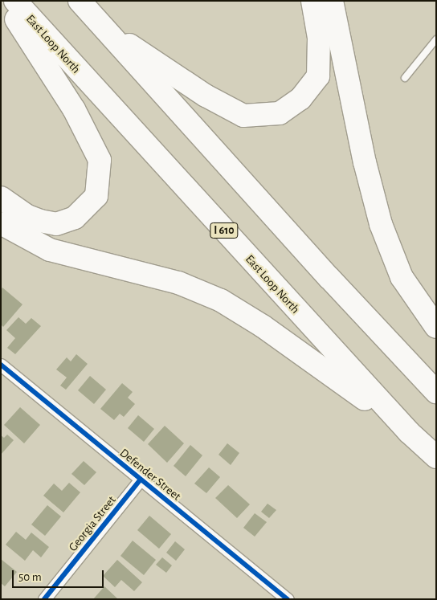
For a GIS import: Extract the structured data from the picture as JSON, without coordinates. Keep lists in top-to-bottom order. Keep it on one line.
{"streets":{"highway":["East Loop North","I 610"],"street":["Defender Street","Georgia Street"]},"crossings":[["Defender Street","Georgia Street"]],"scale_bar":"50 m"}
